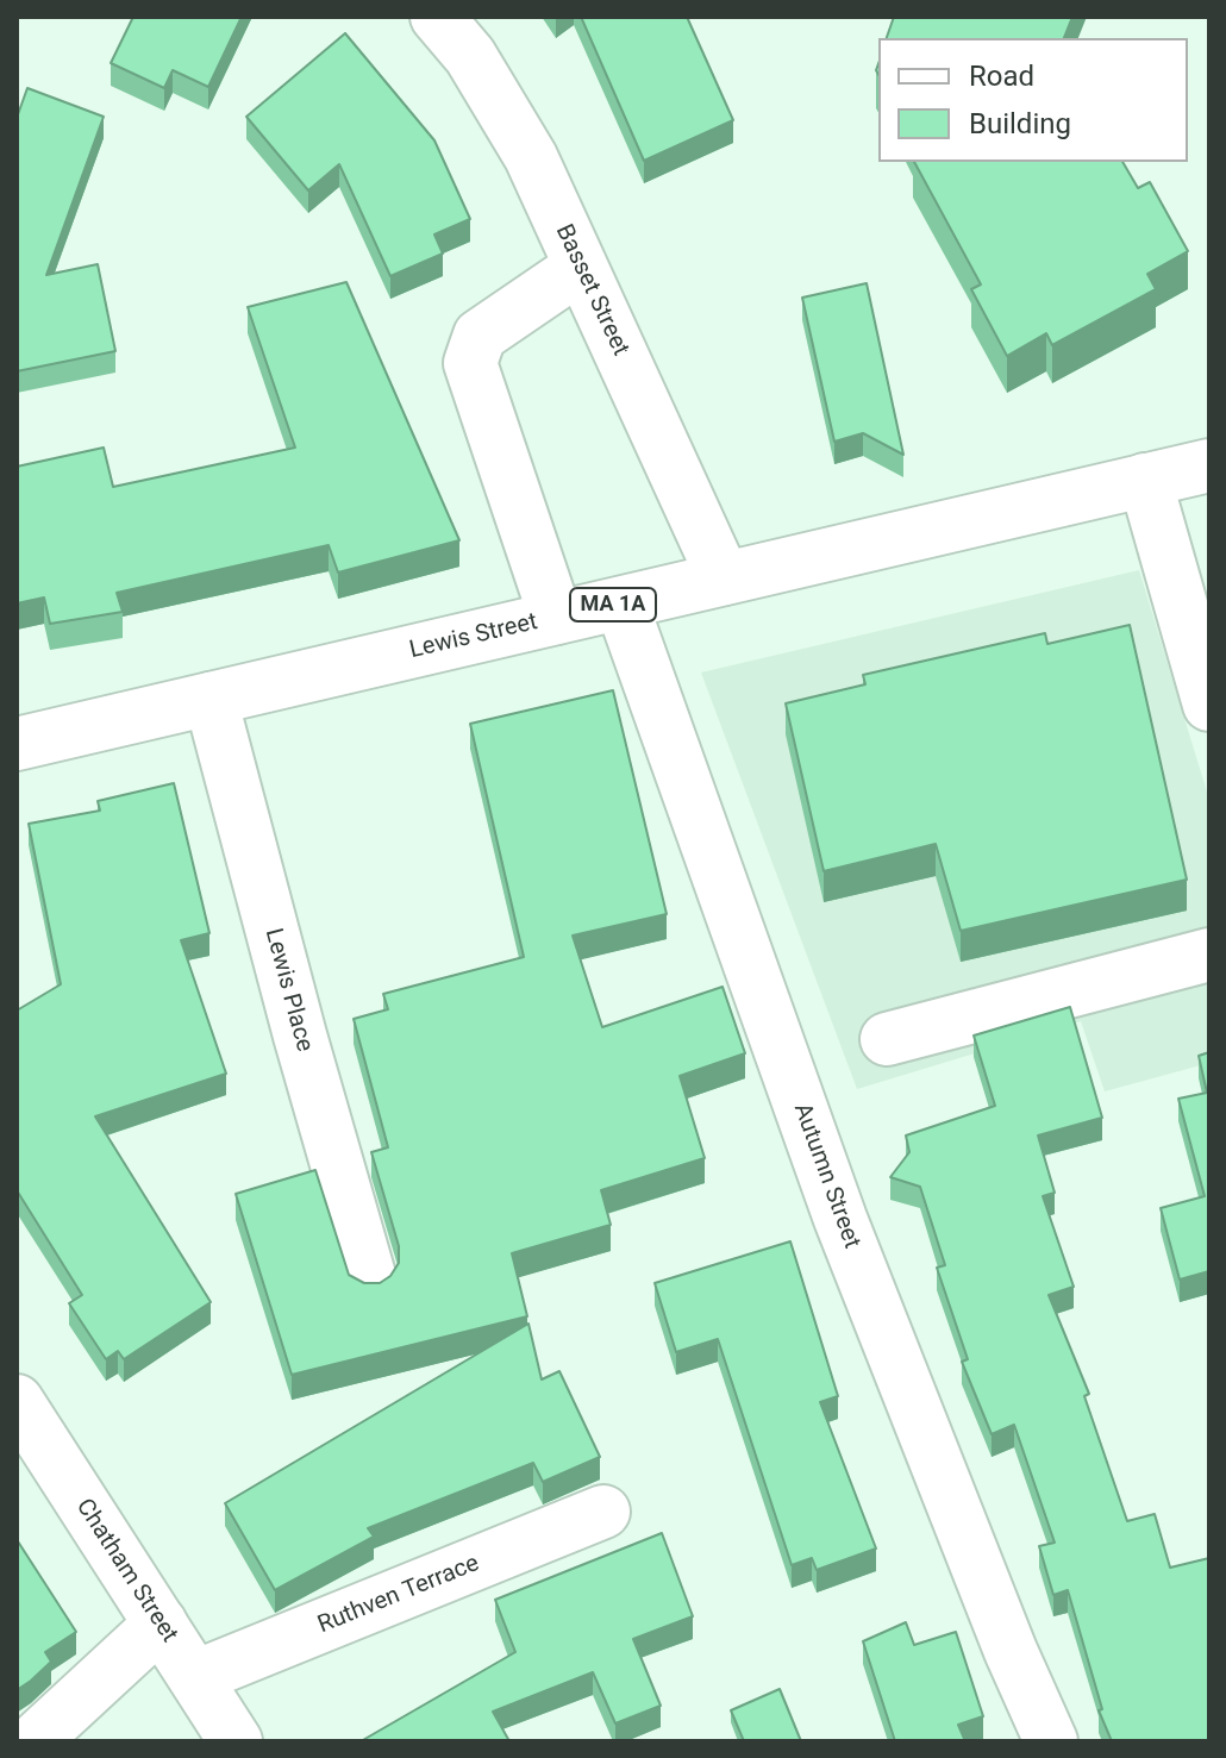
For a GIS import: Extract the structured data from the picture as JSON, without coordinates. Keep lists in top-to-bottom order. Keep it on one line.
{"streets":{"street":["Basset Street","MA 1A","Lewis Street","Lewis Place","Autumn Street","Chatham Street","Ruthven Terrace"]},"crossings":[["Basset Street","Lewis Street"],["Lewis Street","Lewis Place"],["Lewis Street","Autumn Street"],["Chatham Street","Ruthven Terrace"]],"legend":["Road","Building"]}
